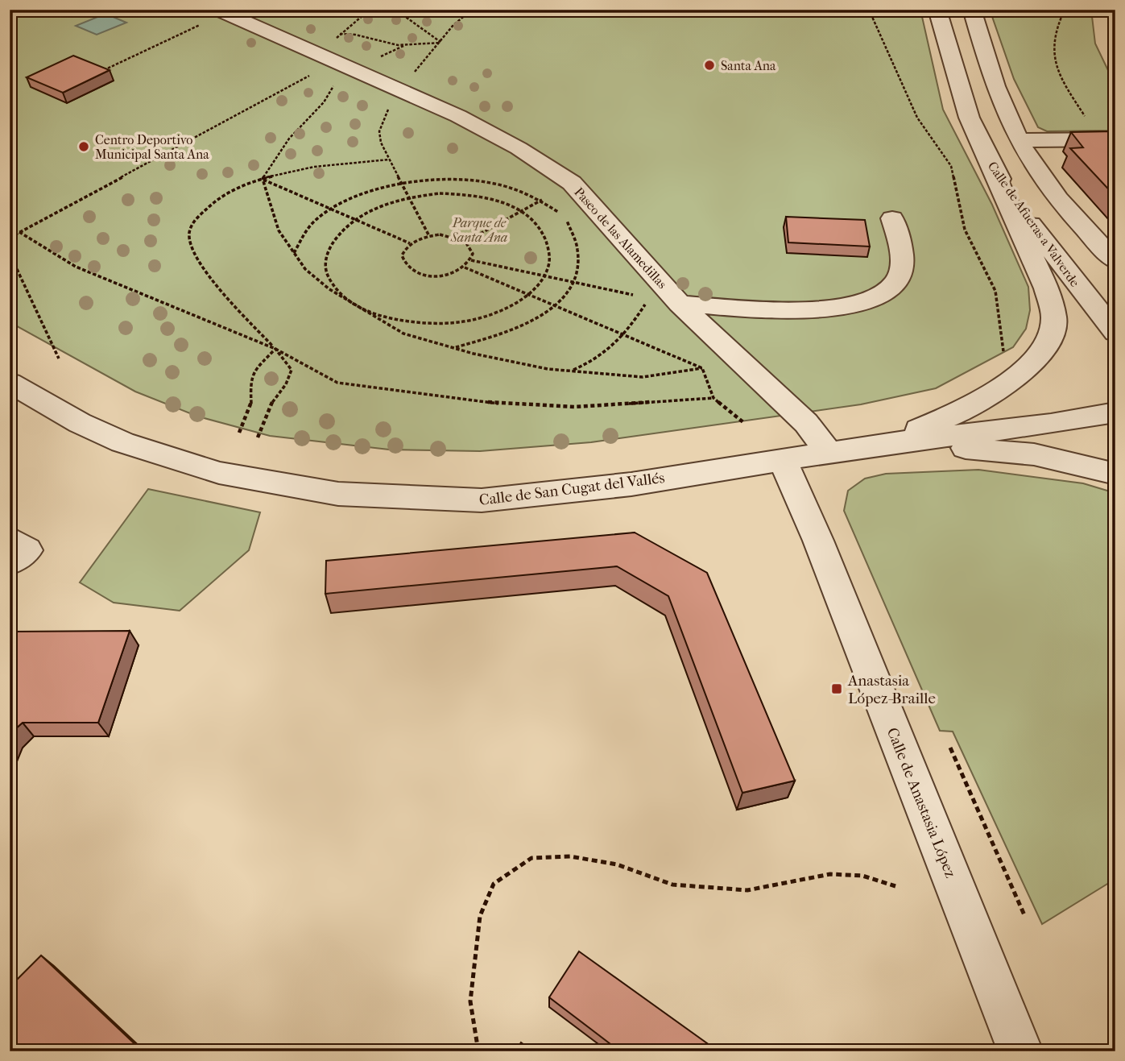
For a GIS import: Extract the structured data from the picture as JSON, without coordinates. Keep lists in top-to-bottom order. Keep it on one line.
{"streets":{"street":["Calle de Afueras a Valverde","Paseo de las Alamedillas","Calle de San Cugat del Vallés","Calle de Anastasia López"]},"crossings":[["Calle de Afueras a Valverde","Calle de San Cugat del Vallés"],["Paseo de las Alamedillas","Calle de San Cugat del Vallés"],["Calle de San Cugat del Vallés","Calle de Anastasia López"]],"parks":["Parque de Santa Ana"],"places":{"other":["Santa Ana","Centro Deportivo Municipal Santa Ana"],"transit":["Anastasia López-Braille"]}}
